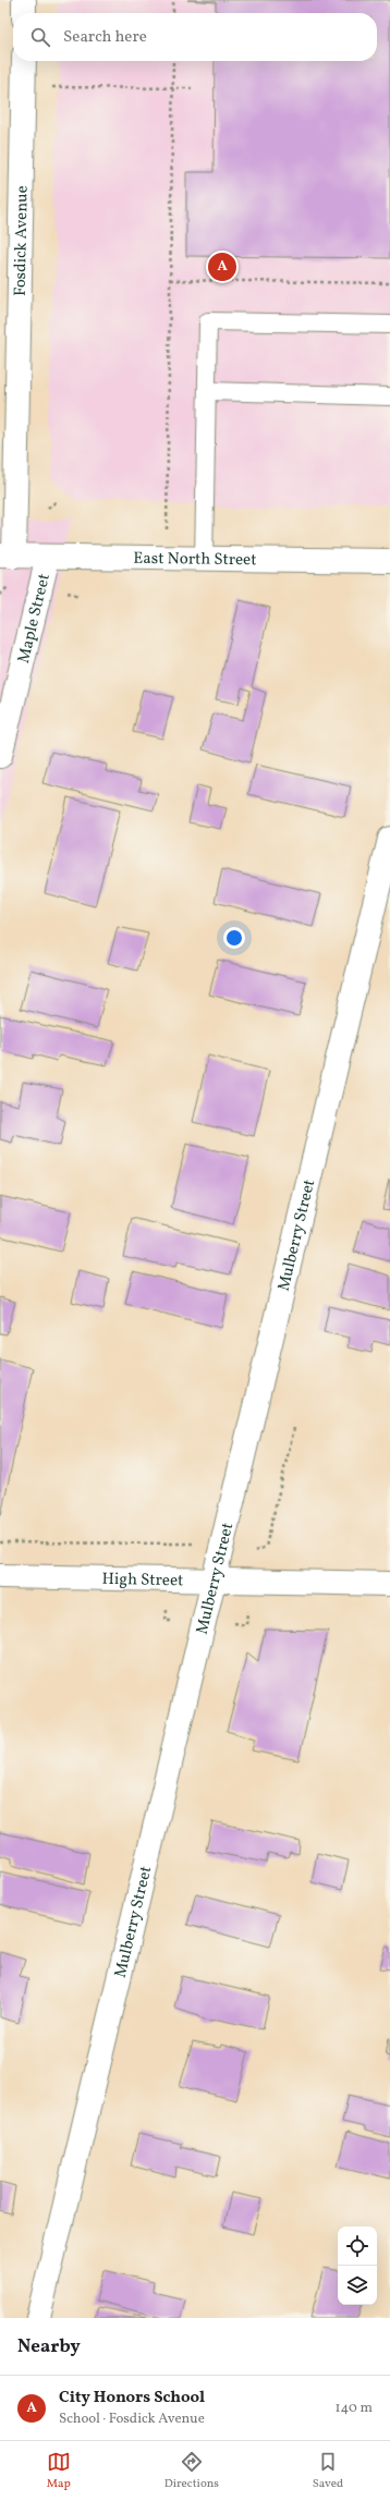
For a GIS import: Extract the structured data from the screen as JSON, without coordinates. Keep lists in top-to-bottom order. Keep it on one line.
{"streets":{"street":["Fosdick Avenue","East North Street","Maple Street","Mulberry Street","High Street"]},"crossings":[["Fosdick Avenue","East North Street"],["East North Street","Maple Street"],["Mulberry Street","High Street"]],"page":{"search":"Search here","pins":"A","heading":"Nearby","list":[{"mark":"A","name":"City Honors School","note":"School · Fosdick Avenue","value":"140 m"}],"nav":["Map","Directions","Saved"]}}
